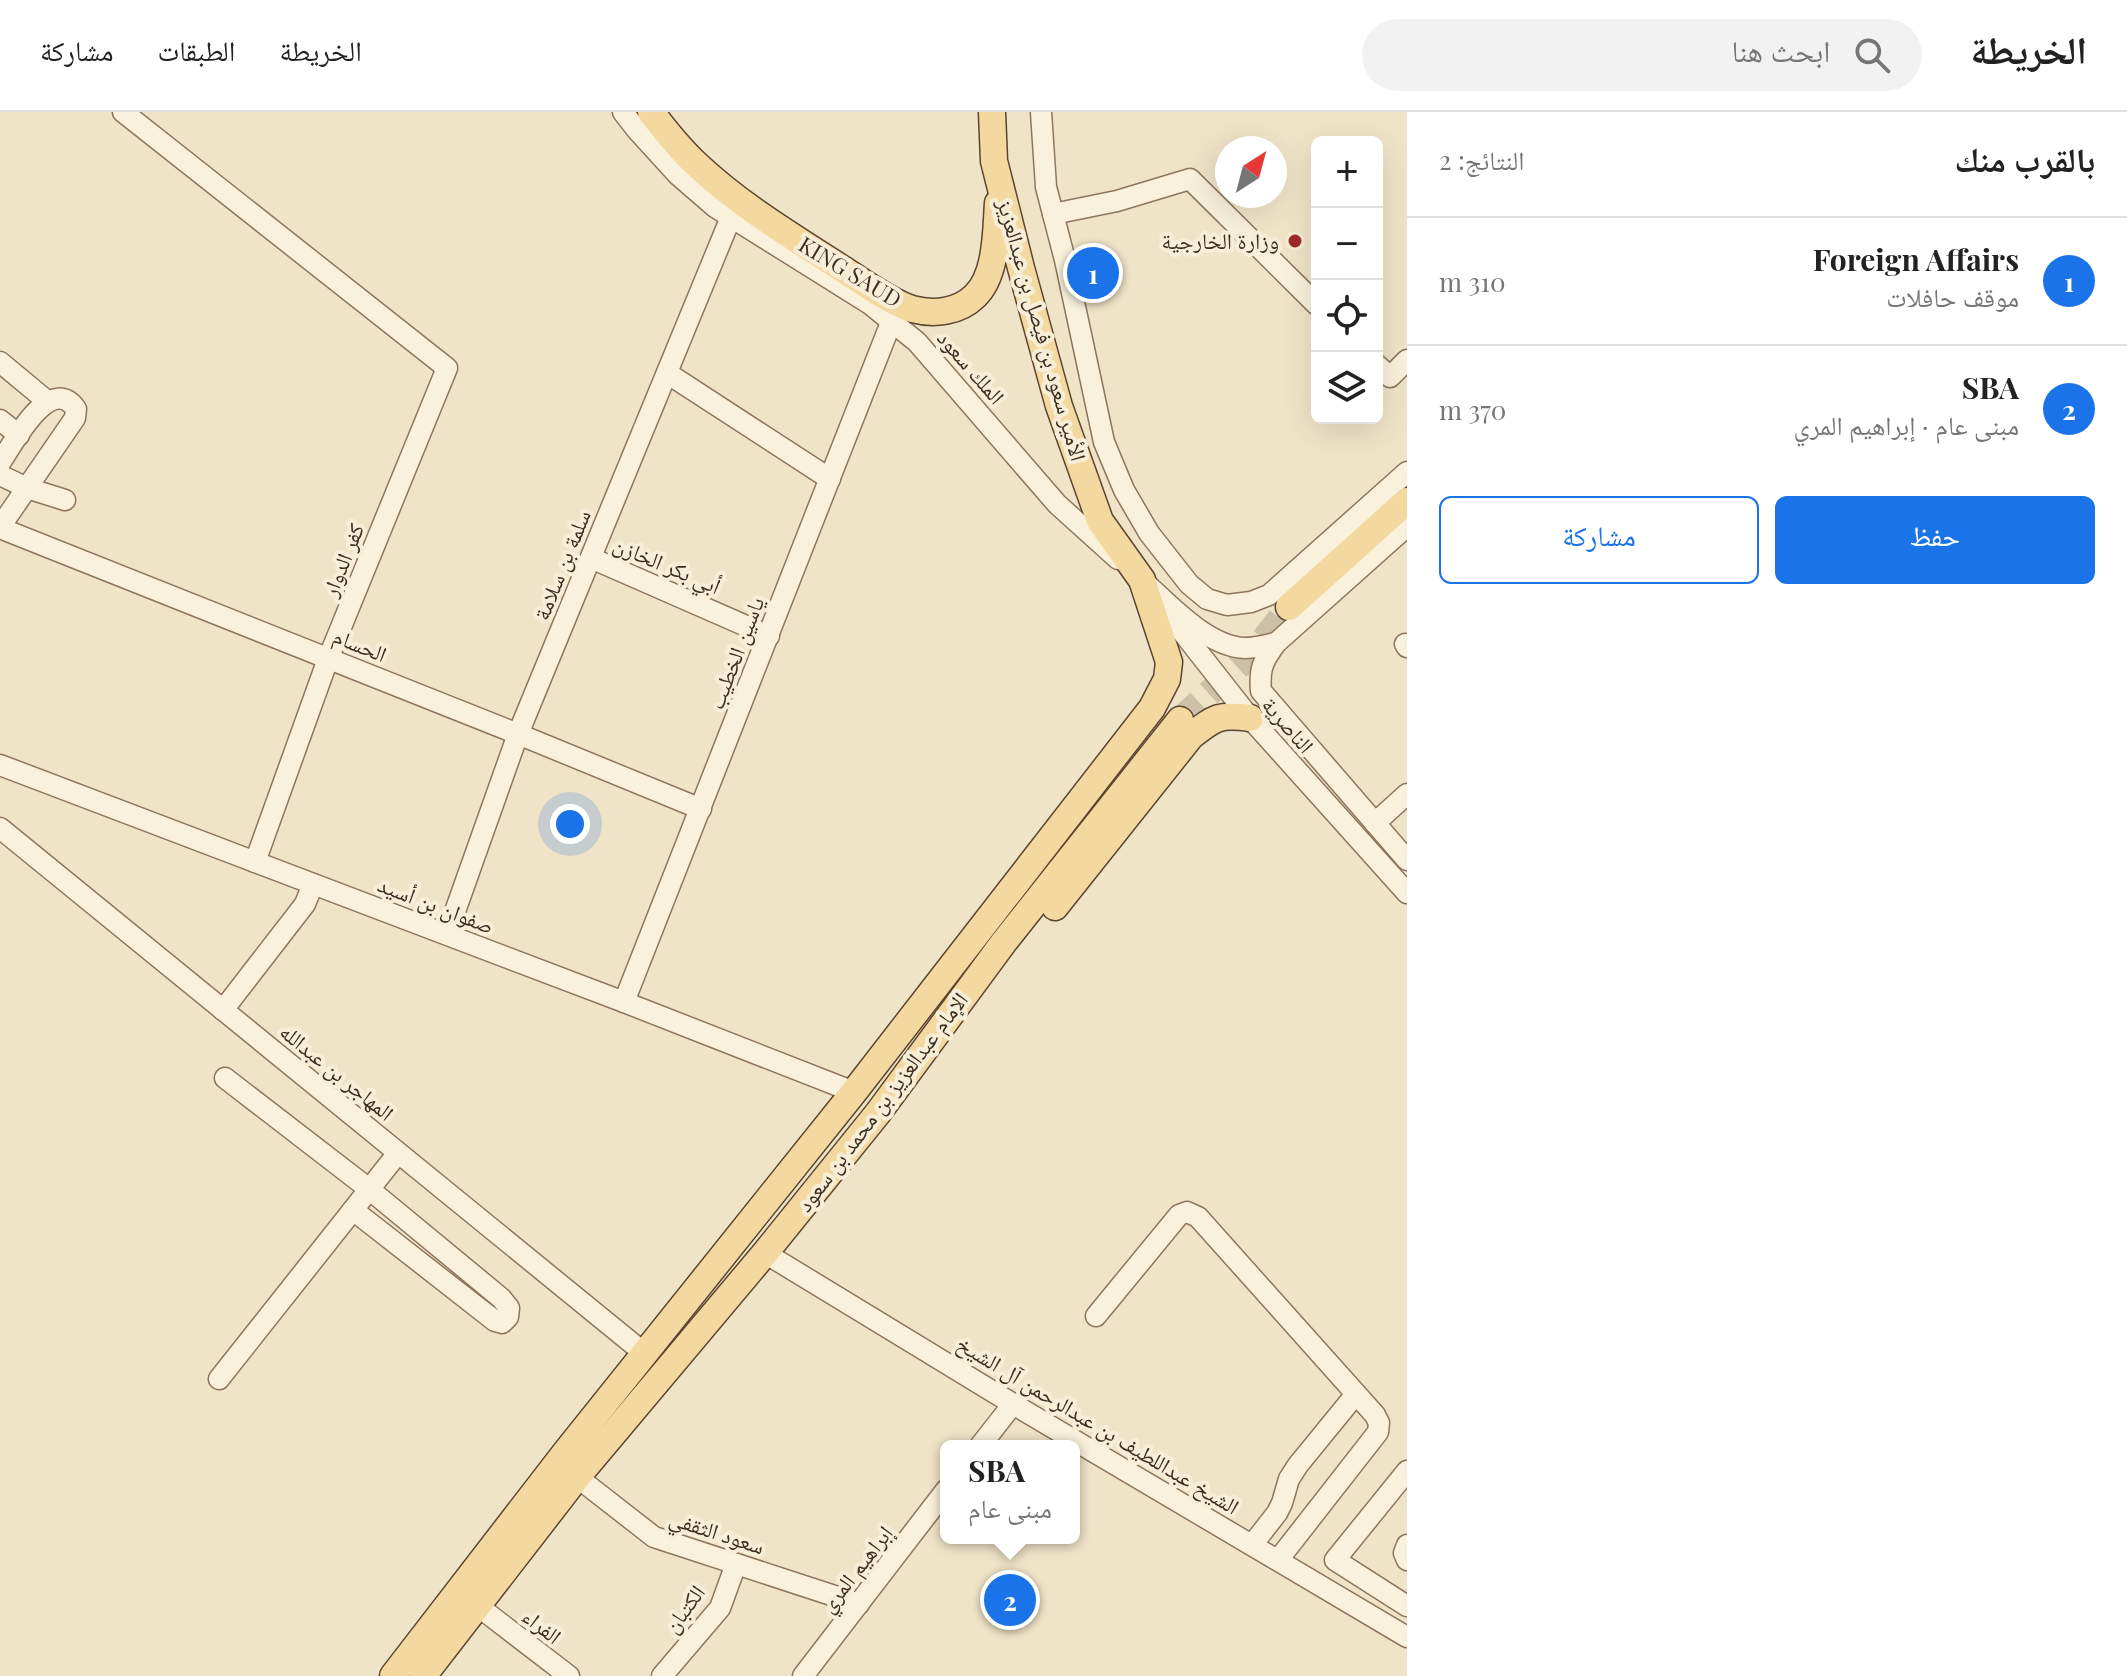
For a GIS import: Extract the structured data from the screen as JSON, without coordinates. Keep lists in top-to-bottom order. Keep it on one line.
{"streets":{"main road":["KING SAUD","الأمير سعود بن فيصل بن عبدالعزيز","الإمام عبدالعزيز بن محمد بن سعود"],"street":["الملك سعود","كفر الدوار","سلمة بن سلامة","أبي بكر الخازن","الحسام","ياسين الخطيب","الناصرية","صفوان بن أسيد","المهاجر بن عبدالله","الشيخ عبداللطيف بن عبدالرحمن آل الشيخ","سعود الثقفي","إبراهيم المري","الكتبان","الفراء"]},"crossings":[["KING SAUD","الأمير سعود بن فيصل بن عبدالعزيز"],["KING SAUD","الملك سعود"],["الأمير سعود بن فيصل بن عبدالعزيز","الملك سعود"],["الأمير سعود بن فيصل بن عبدالعزيز","الناصرية"],["الأمير سعود بن فيصل بن عبدالعزيز","الإمام عبدالعزيز بن محمد بن سعود"],["الملك سعود","سلمة بن سلامة"],["الملك سعود","ياسين الخطيب"],["الملك سعود","الناصرية"],["كفر الدوار","الحسام"],["كفر الدوار","صفوان بن أسيد"],["سلمة بن سلامة","أبي بكر الخازن"],["سلمة بن سلامة","الحسام"],["سلمة بن سلامة","صفوان بن أسيد"],["أبي بكر الخازن","ياسين الخطيب"],["الحسام","ياسين الخطيب"],["ياسين الخطيب","صفوان بن أسيد"],["صفوان بن أسيد","الإمام عبدالعزيز بن محمد بن سعود"],["المهاجر بن عبدالله","الإمام عبدالعزيز بن محمد بن سعود"],["الإمام عبدالعزيز بن محمد بن سعود","الشيخ عبداللطيف بن عبدالرحمن آل الشيخ"],["الإمام عبدالعزيز بن محمد بن سعود","سعود الثقفي"],["الإمام عبدالعزيز بن محمد بن سعود","الفراء"],["سعود الثقفي","إبراهيم المري"],["سعود الثقفي","الكتبان"]],"places":["وزارة الخارجية"],"north":"top right","page":{"header":"الخريطة","search":"ابحث هنا","nav":["الخريطة","الطبقات","مشاركة"],"heading":["بالقرب منك","النتائج: 2"],"map_buttons":["+","−"],"list":[{"mark":"1","name":"Foreign Affairs","note":"موقف حافلات","value":"310 m"},{"mark":"2","name":"SBA","note":"مبنى عام · إبراهيم المري","value":"370 m"}],"pins":["1","2"],"buttons":["حفظ","مشاركة"],"popup":["SBA","مبنى عام"]}}
